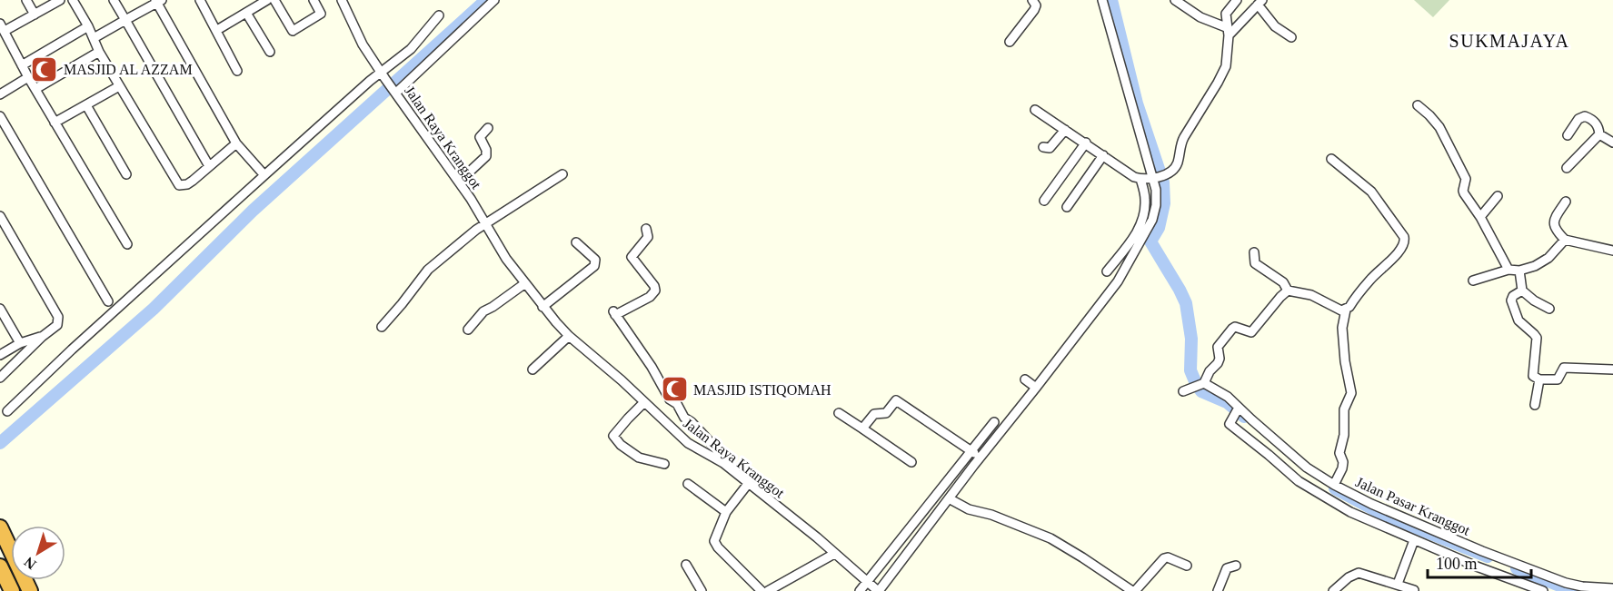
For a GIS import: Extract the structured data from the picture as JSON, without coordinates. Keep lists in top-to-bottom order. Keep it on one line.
{"streets":{"street":["Jalan Raya Kranggot","Jalan Pasar Kranggot"]},"districts":["SUKMAJAYA"],"places":{"mosque":["MASJID AL AZZAM","MASJID ISTIQOMAH"]},"scale_bar":"100 m","north":"bottom left"}
